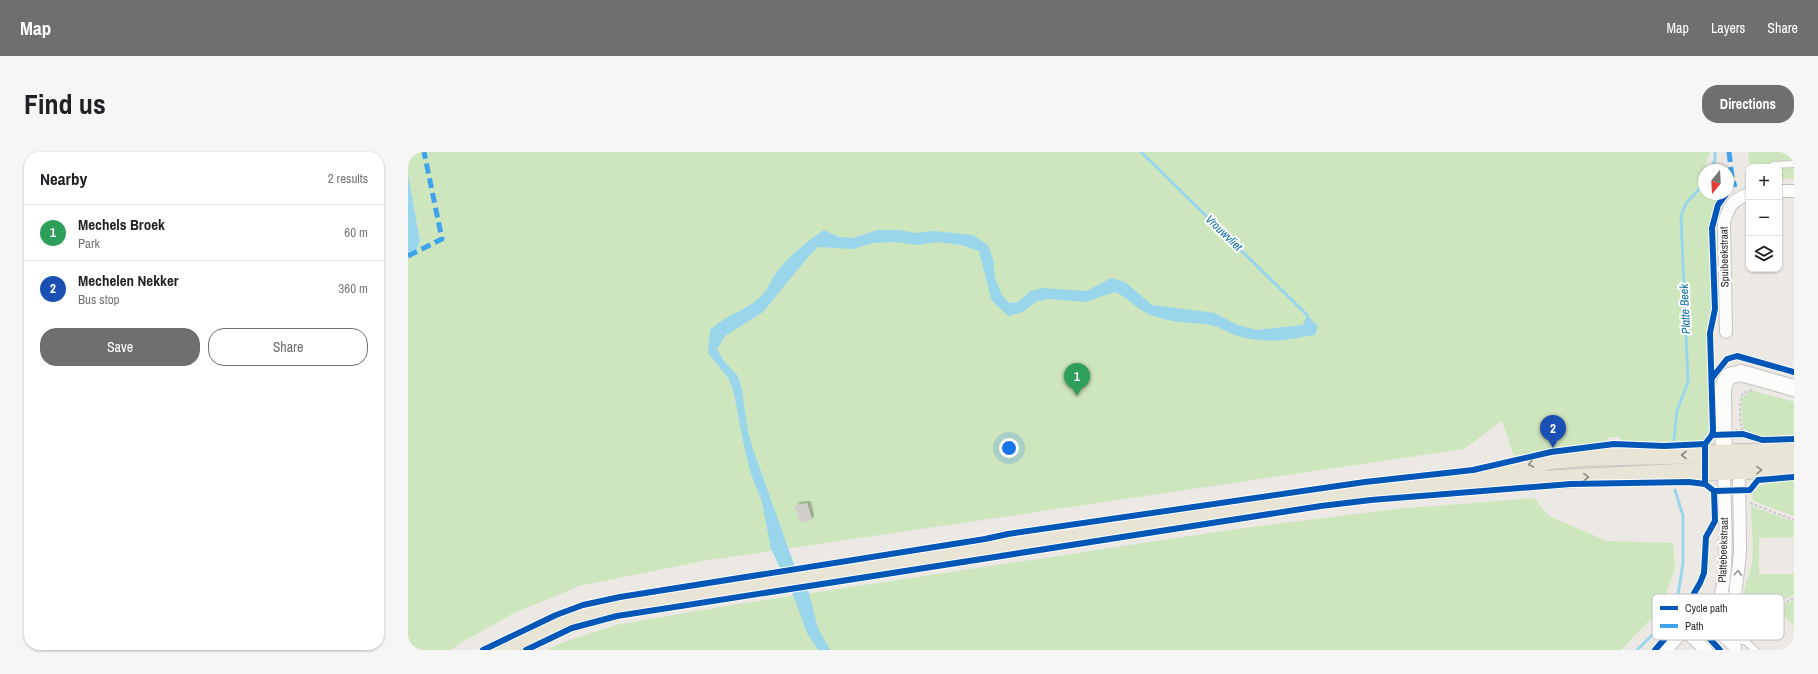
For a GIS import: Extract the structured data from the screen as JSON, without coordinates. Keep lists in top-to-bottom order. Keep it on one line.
{"streets":{"street":["Spuibeekstraat","Plattebeekstraat"]},"water":["Vrouwvliet","Platte Beek"],"legend":["Cycle path","Path"],"north":"bottom","page":{"header":"Map","nav":["Map","Layers","Share"],"title":"Find us","buttons":["Directions",["Save","Share"]],"heading":["Nearby","2 results"],"map_buttons":["+","−"],"list":[{"mark":"1","name":"Mechels Broek","note":"Park","value":"60 m"},{"mark":"2","name":"Mechelen Nekker","note":"Bus stop","value":"360 m"}],"pins":["1","2"]}}
